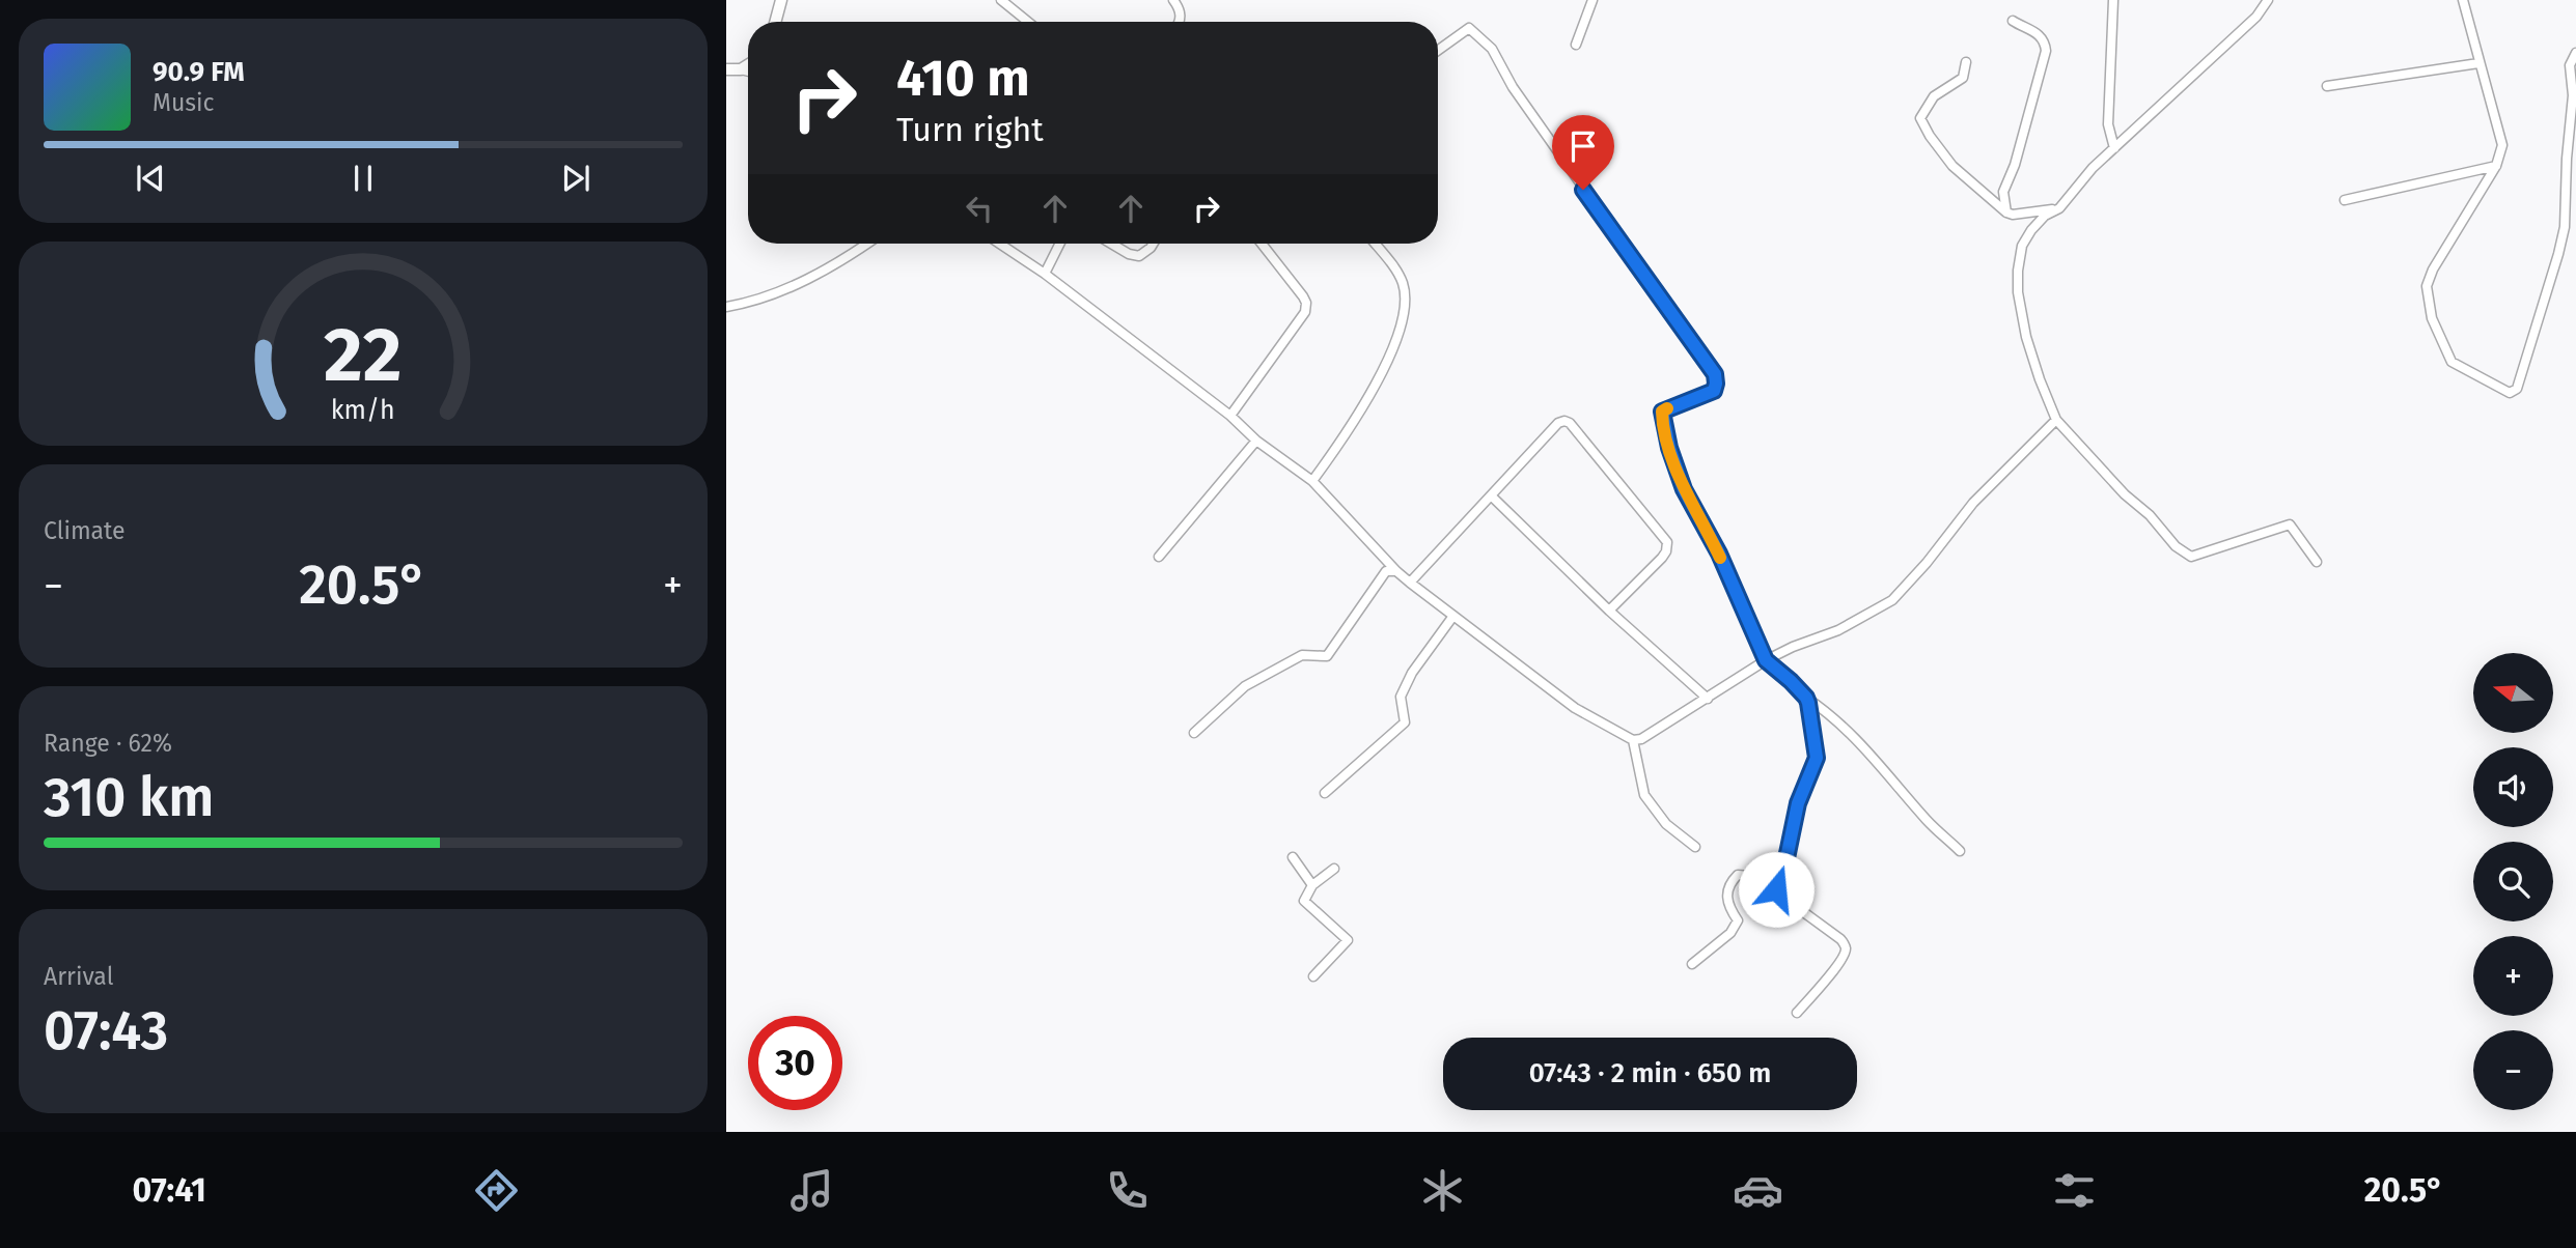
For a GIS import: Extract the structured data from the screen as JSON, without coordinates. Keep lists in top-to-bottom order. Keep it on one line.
{"north":"left","page":{"turn":["410 m","Turn right"],"song":["90.9 FM","Music"],"tile":["Climate",["Range · 62%","310 km"],["Arrival","07:43"]],"heat":["−","20.5°","+"],"map_buttons":["+","−"],"limit":"30","trip":"07:43 · 2 min · 650 m","tabs":["07:41","20.5°"],"gauge":["22","km/h"]}}
